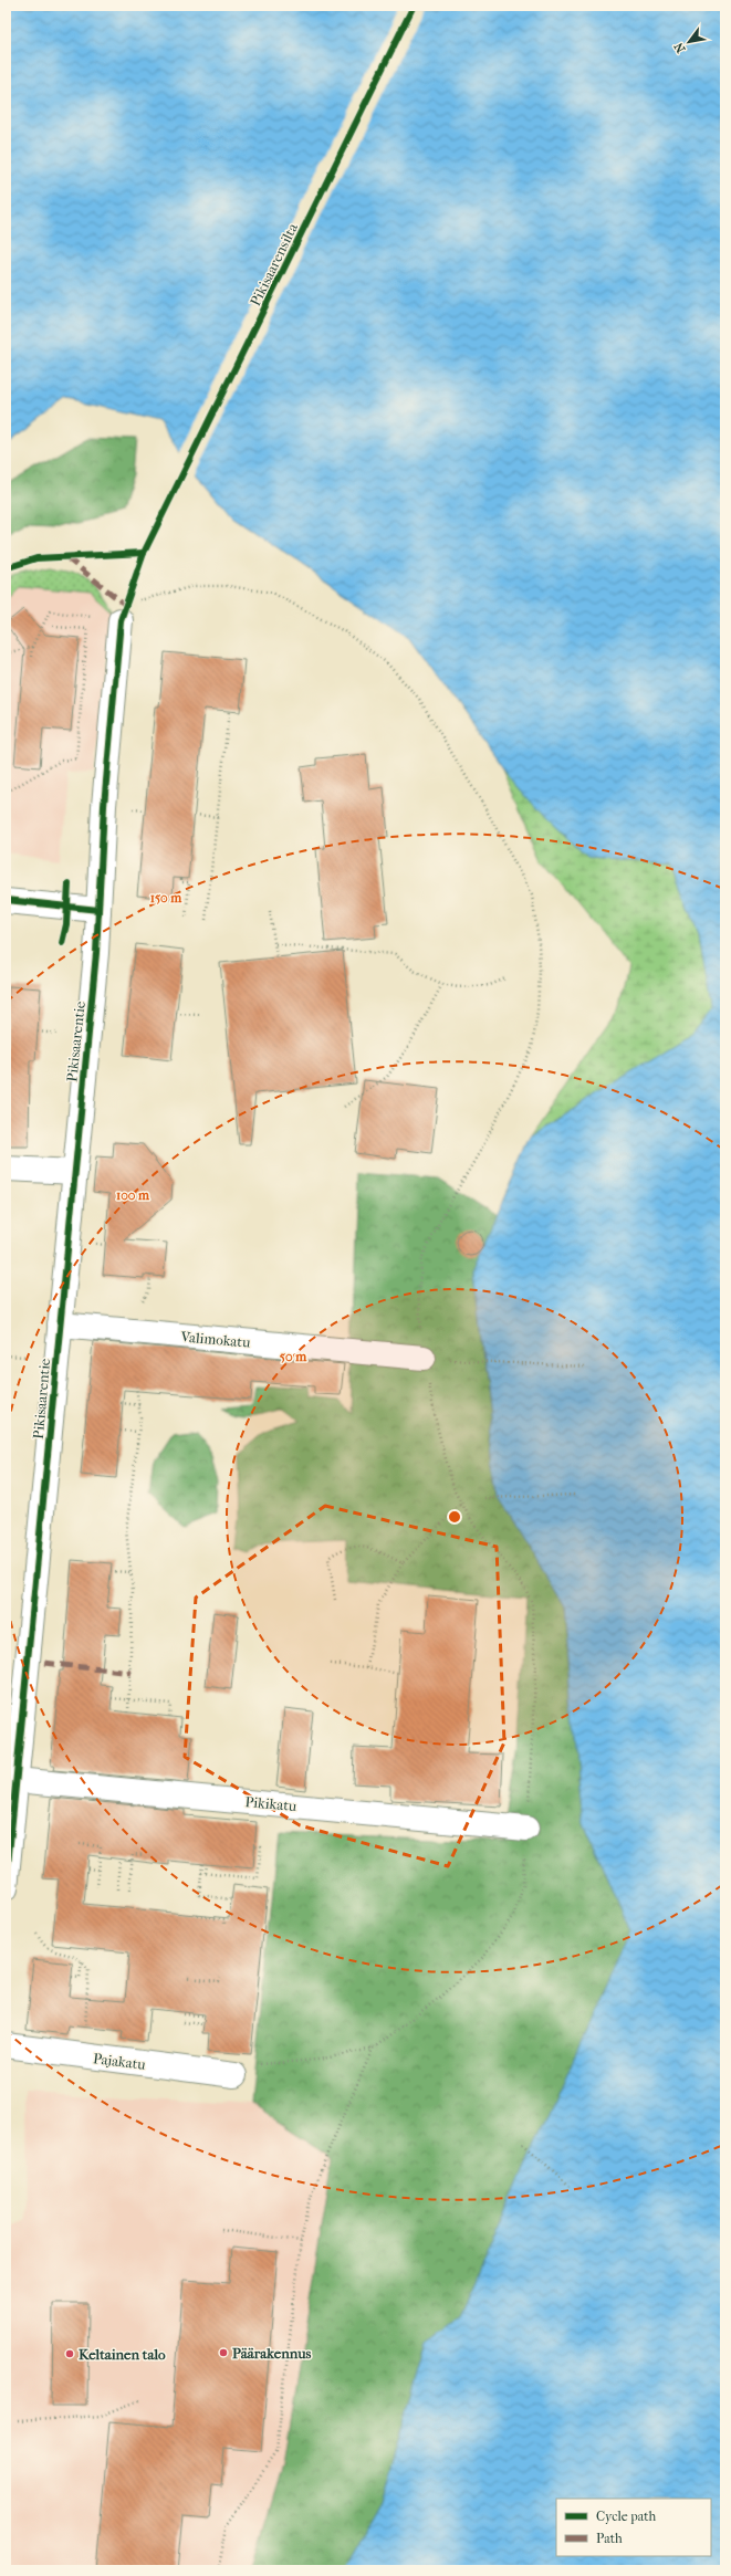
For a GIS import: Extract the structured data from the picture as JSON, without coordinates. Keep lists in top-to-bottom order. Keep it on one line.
{"streets":{"street":["Pikisaarentie","Valimokatu","Pikikatu","Pajakatu"],"cycle path":["Pikisaarensilta"]},"crossings":[["Pikisaarentie","Valimokatu"],["Pikisaarentie","Pikikatu"]],"places":["Päärakennus","Keltainen talo"],"legend":["Cycle path","Path"],"north":"bottom left","rings":["150 m","100 m","50 m"]}
